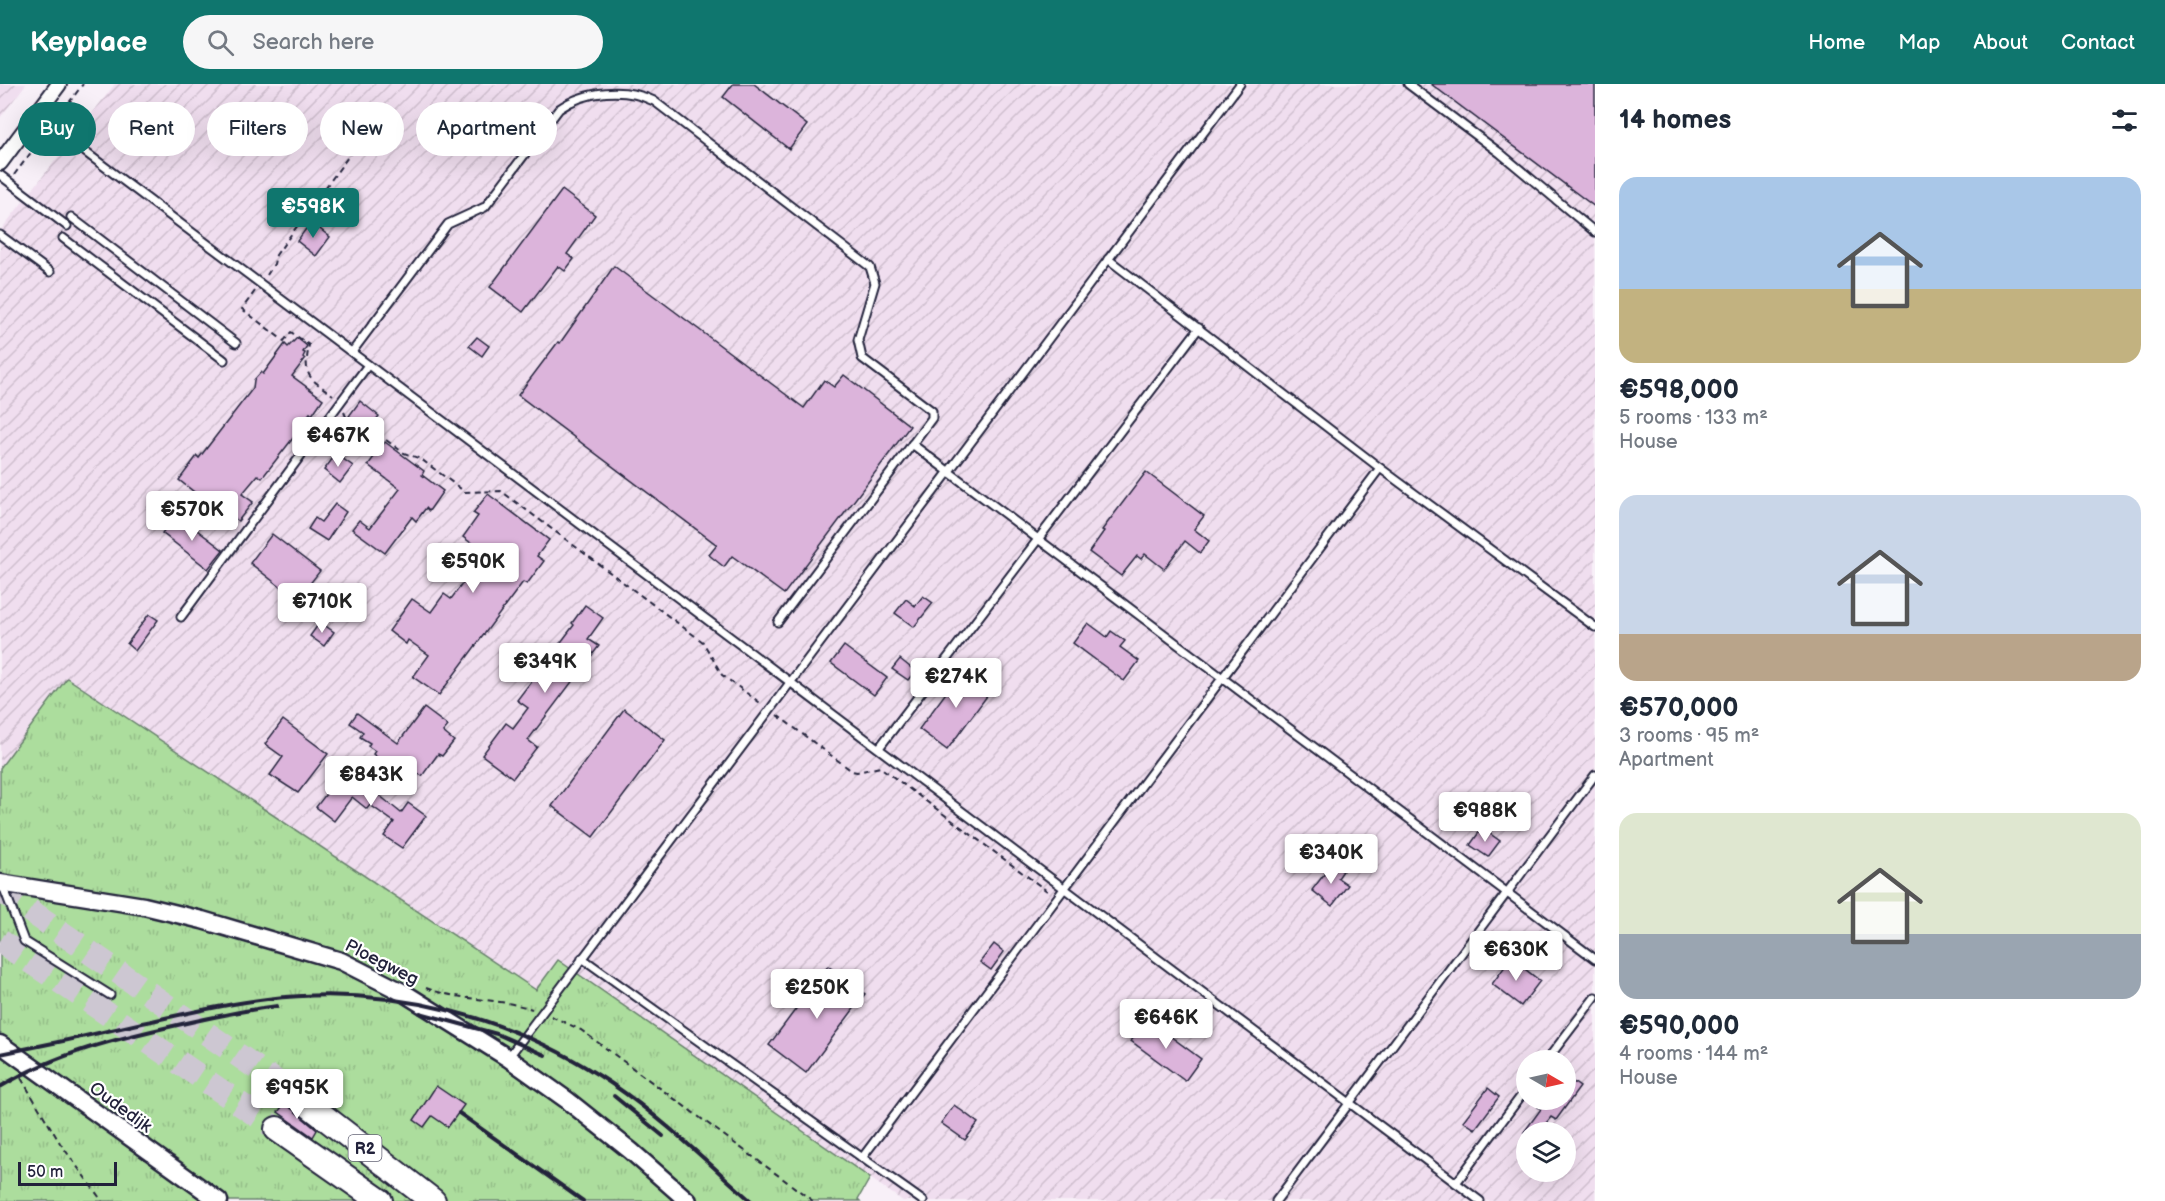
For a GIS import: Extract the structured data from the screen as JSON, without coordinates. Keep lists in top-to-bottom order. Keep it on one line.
{"streets":{"highway":["R2"],"street":["Ploegweg","Oudedijk"]},"scale_bar":"50 m","north":"right","page":{"header":"Keyplace","search":"Search here","nav":["Home","Map","About","Contact"],"heading":"14 homes","chip":["Buy","Rent","Filters","New","Apartment"],"list":[{"name":"€598,000","note":"5 rooms · 133 m² · House"},{"name":"€570,000","note":"3 rooms · 95 m² · Apartment"},{"name":"€590,000","note":"4 rooms · 144 m² · House"}],"price":["€598K","€467K","€570K","€590K","€710K","€349K","€274K","€843K","€988K","€340K","€630K","€250K","€646K","€995K"],"scale":"50 m"}}
